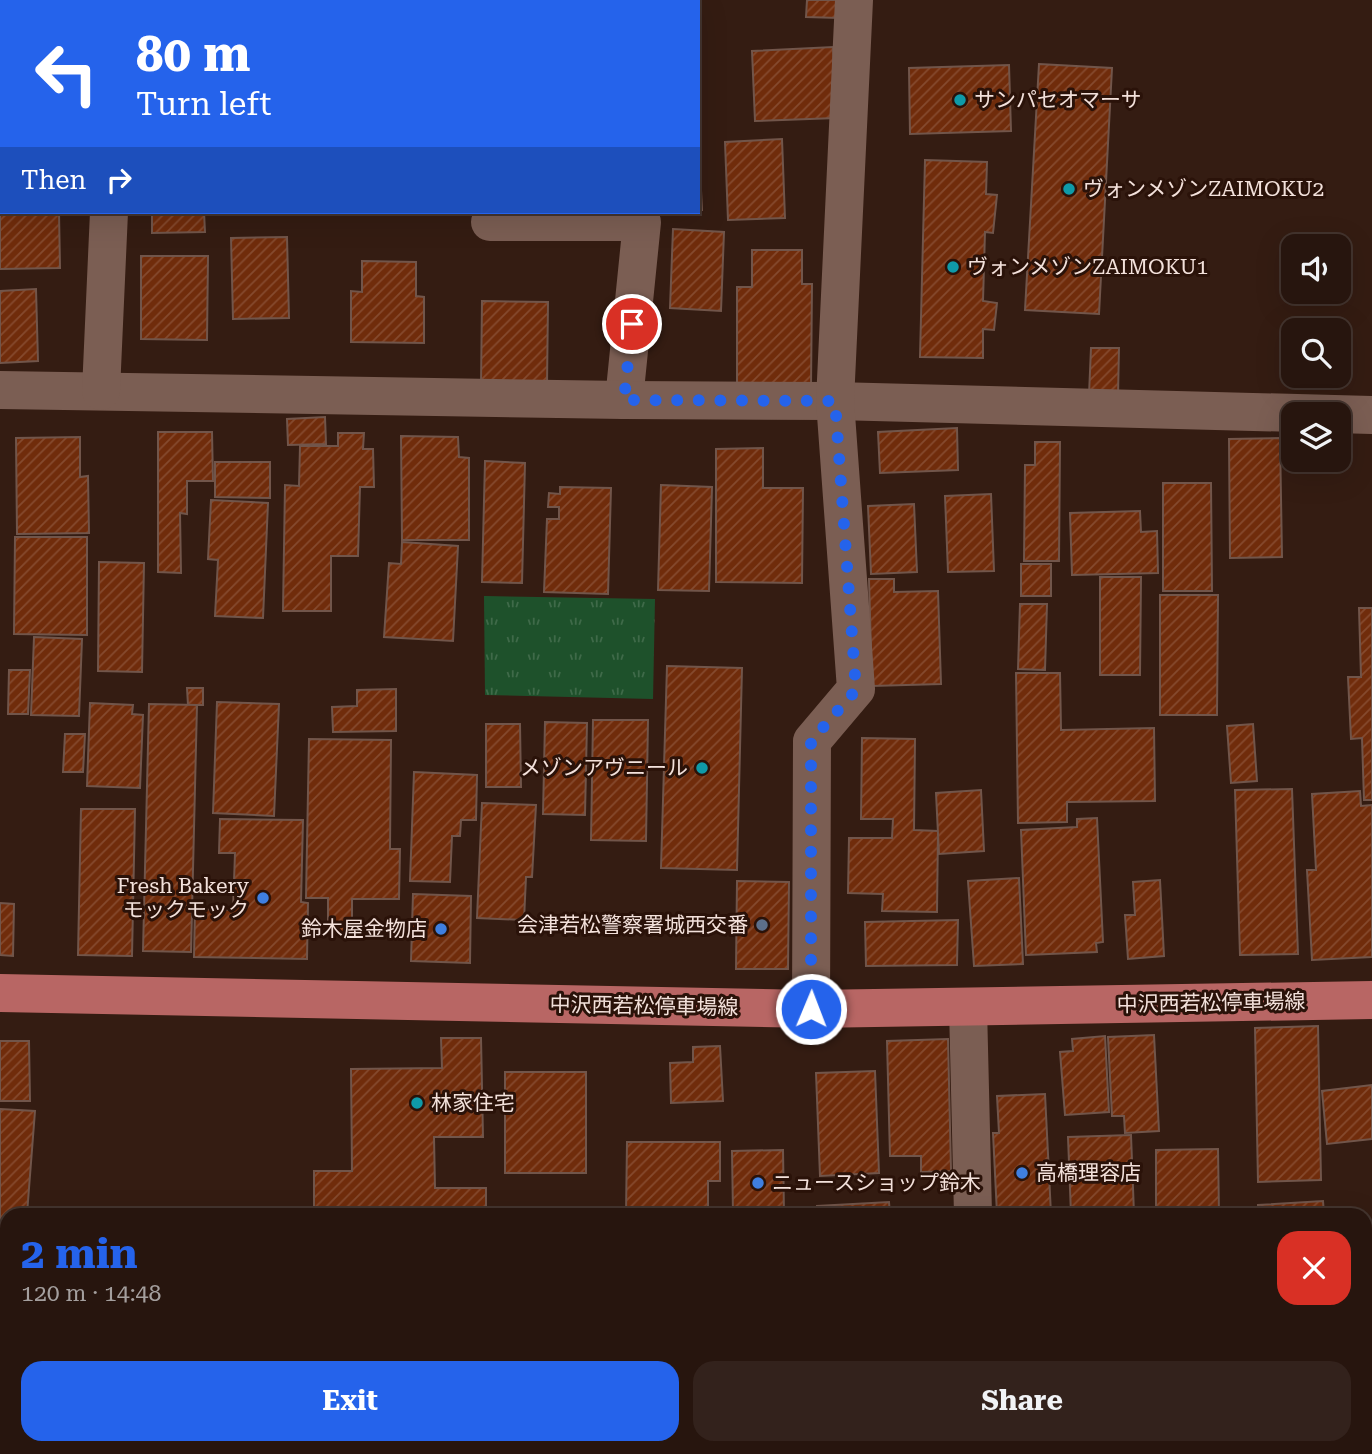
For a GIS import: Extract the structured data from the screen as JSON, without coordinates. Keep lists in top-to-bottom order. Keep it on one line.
{"streets":{"main road":["中沢西若松停車場線"]},"places":["サンパセオマーサ","ヴォンメゾンZAIMOKU2","ヴォンメゾンZAIMOKU1","メゾンアヴニール","Fresh Bakery モックモック","会津若松警察署城西交番","鈴木屋金物店","林家住宅","高橋理容店","ニュースショップ鈴木"],"page":{"turn":["80 m","Turn left"],"then":"Then","heading":["2 min","120 m · 14:48"],"buttons":["Exit","Share"]}}
